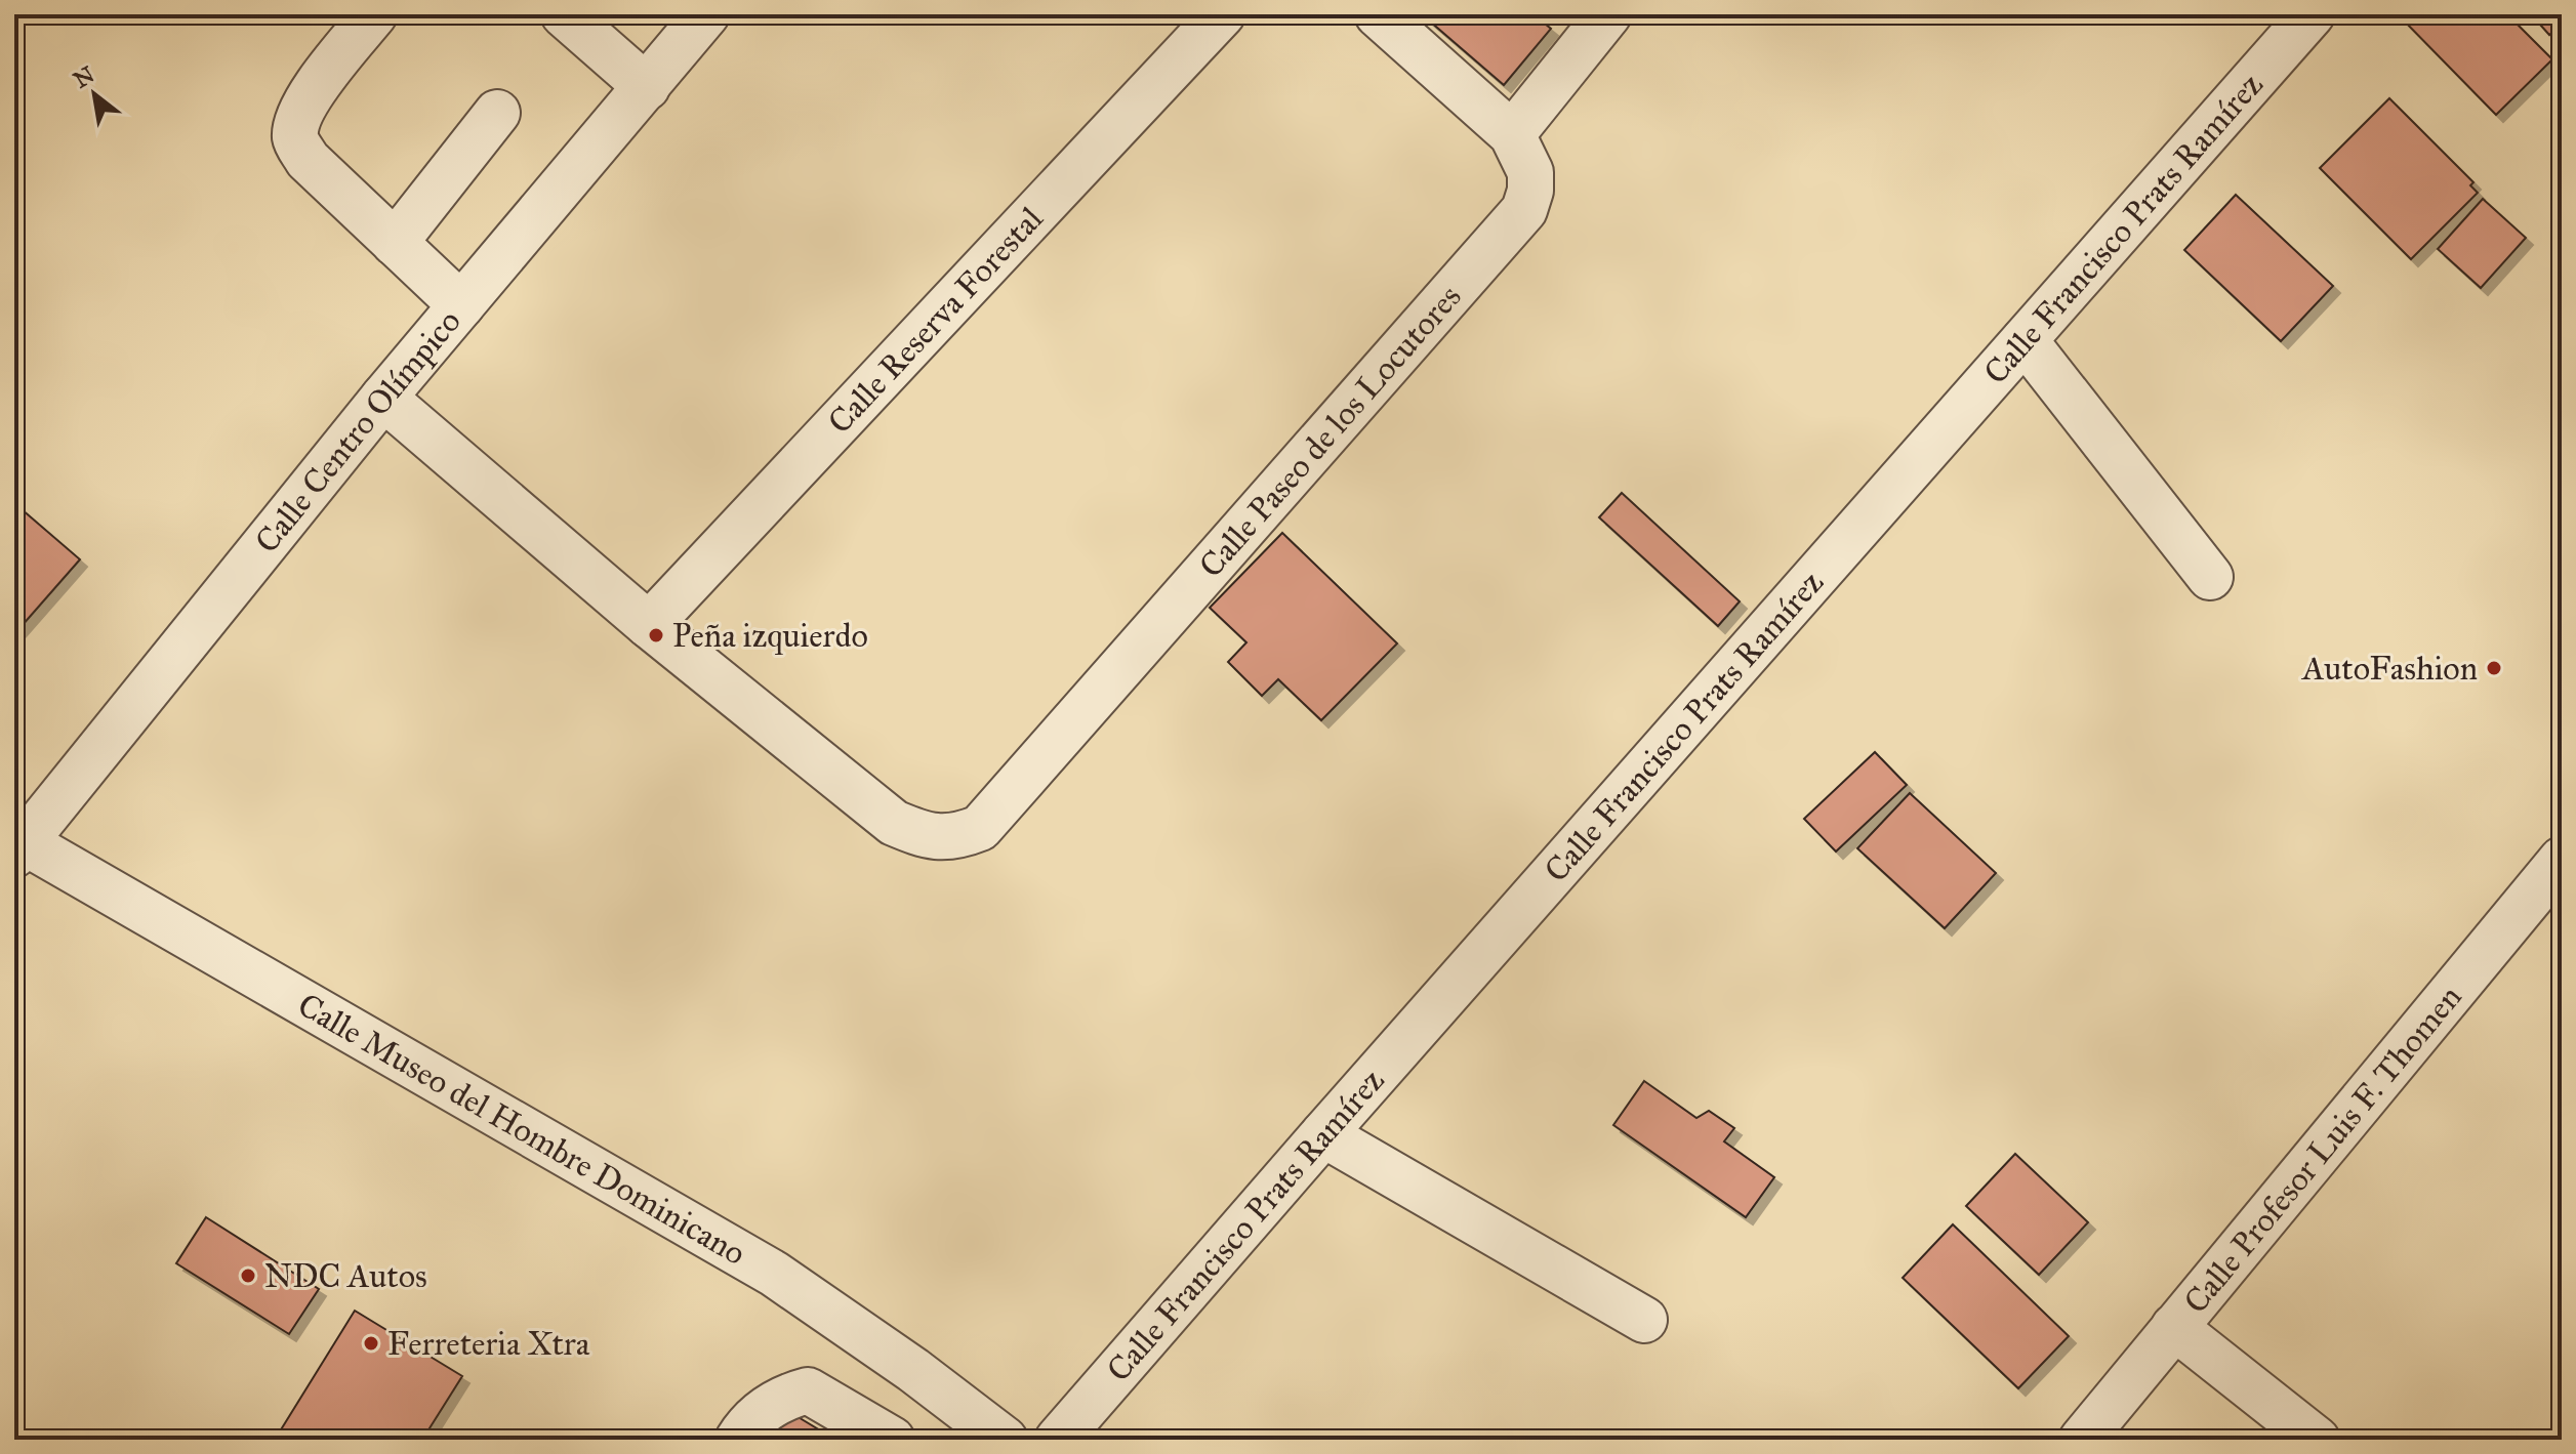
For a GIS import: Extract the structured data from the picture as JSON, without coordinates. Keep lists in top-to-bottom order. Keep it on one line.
{"streets":{"street":["Calle Francisco Prats Ramírez","Calle Reserva Forestal","Calle Paseo de los Locutores","Calle Centro Olímpico","Calle Museo del Hombre Dominicano","Calle Profesor Luis F. Thomen"]},"crossings":[["Calle Reserva Forestal","Calle Paseo de los Locutores"],["Calle Centro Olímpico","Calle Museo del Hombre Dominicano"]],"places":["Peña izquierdo","AutoFashion","NDC Autos","Ferreteria Xtra"],"north":"top left"}
